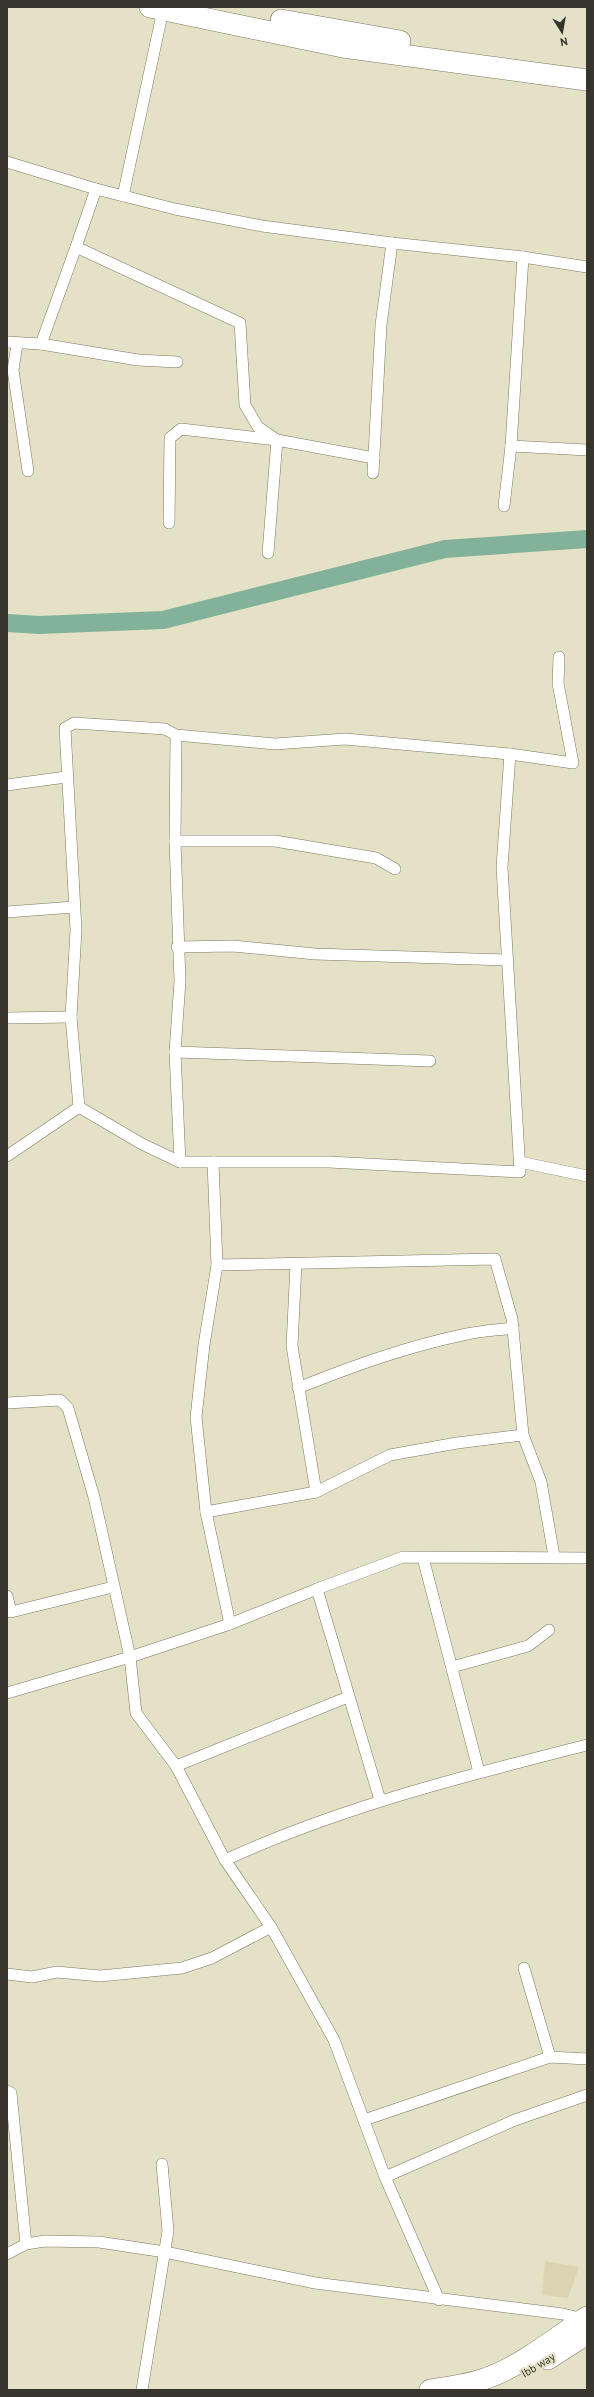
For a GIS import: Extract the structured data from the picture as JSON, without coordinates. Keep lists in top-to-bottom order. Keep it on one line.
{"streets":{"highway":["Ibb way"]},"north":"bottom"}
